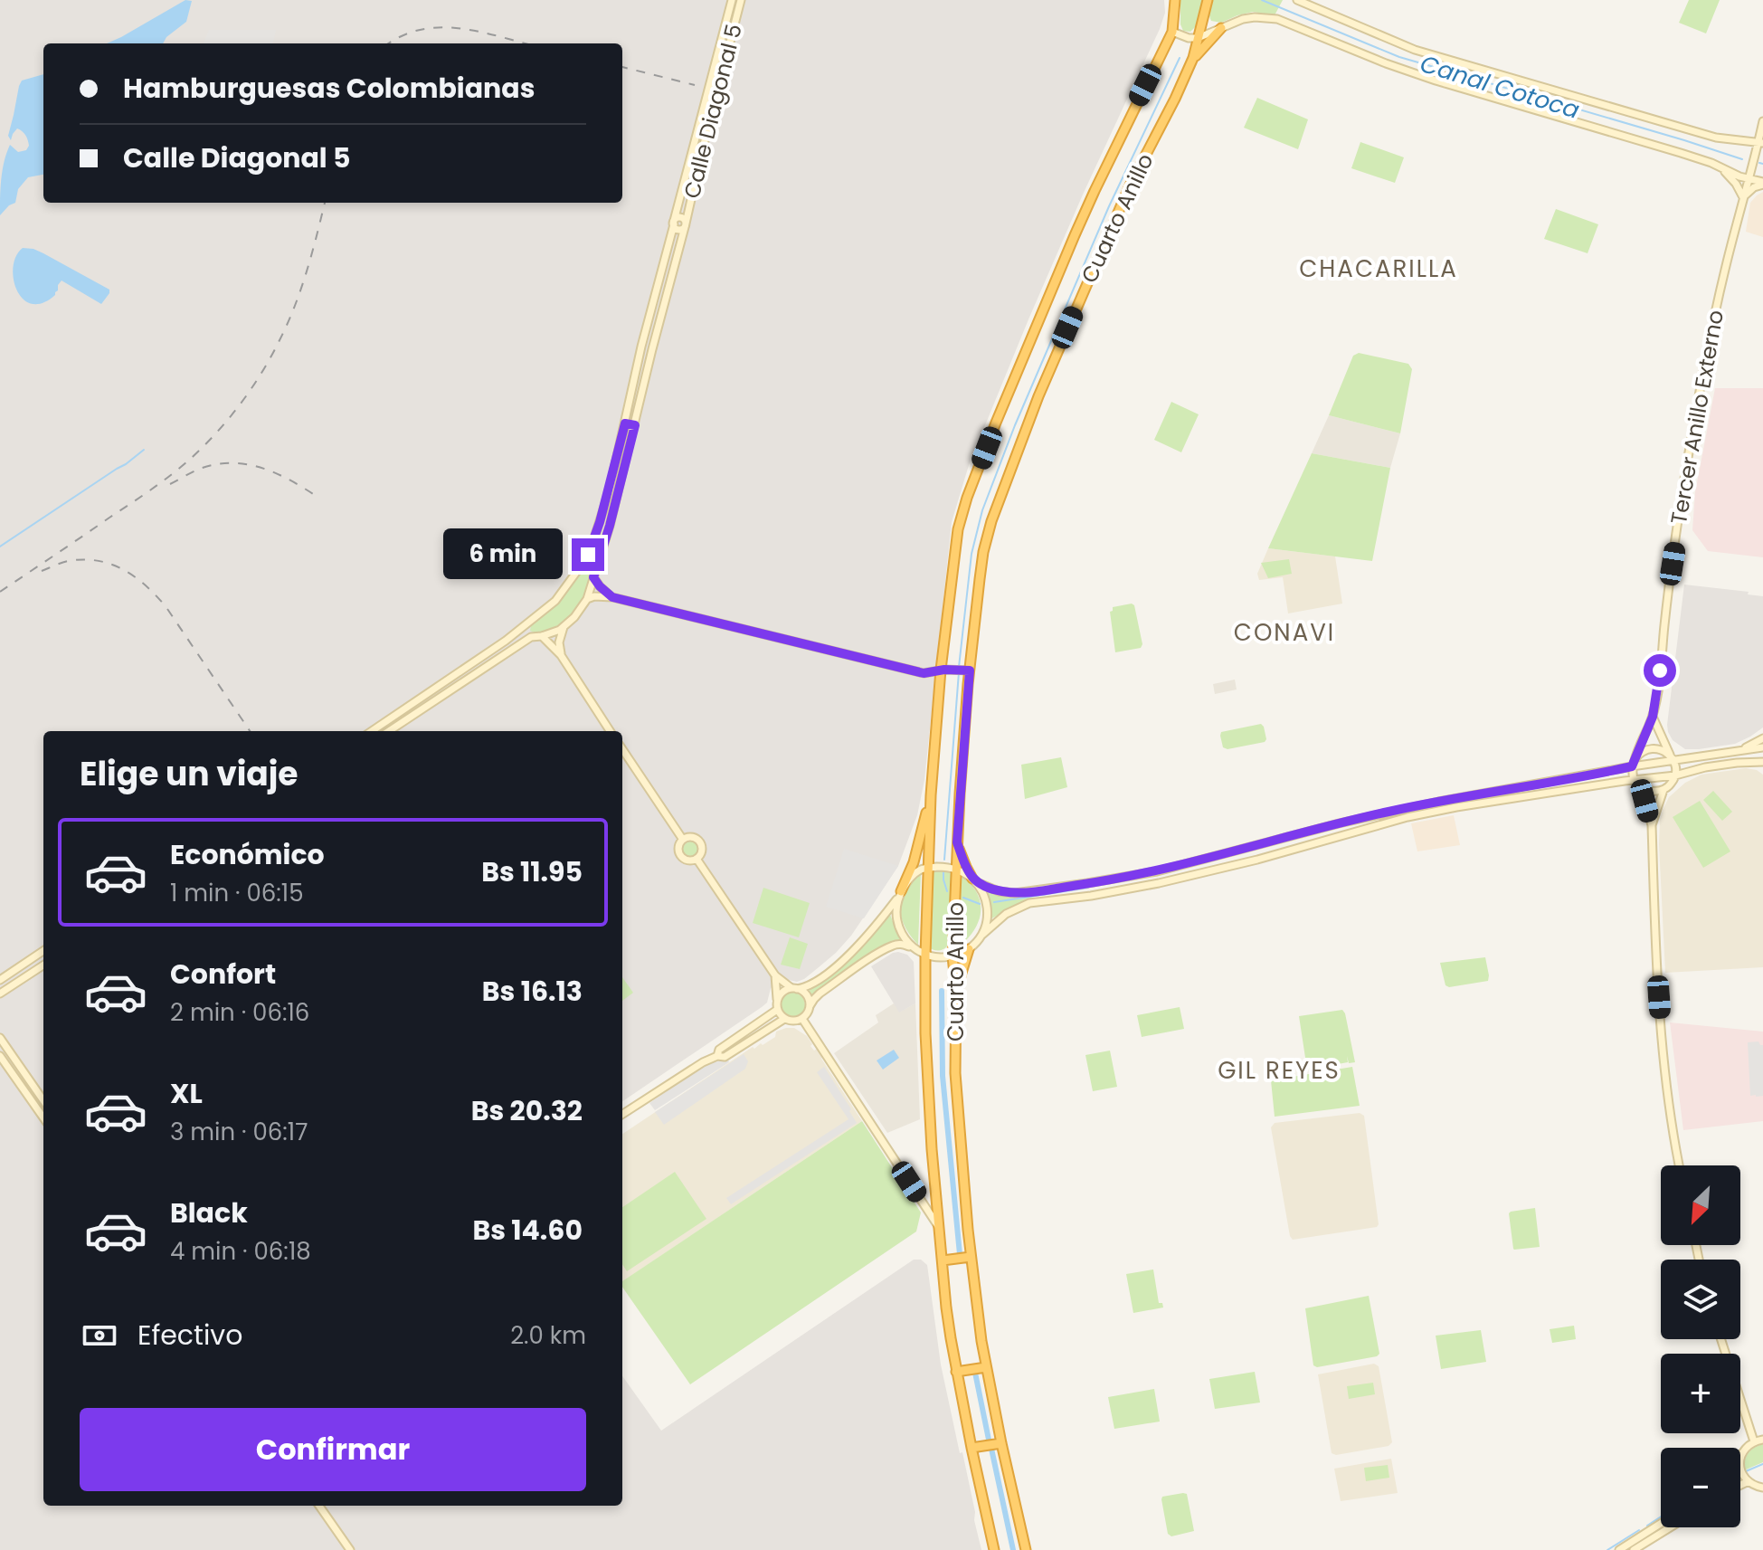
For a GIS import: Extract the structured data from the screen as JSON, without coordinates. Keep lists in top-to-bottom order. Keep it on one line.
{"streets":{"highway":["Cuarto Anillo"],"main road":["Calle Diagonal 5","Tercer Anillo Externo"]},"districts":["CHACARILLA","CONAVI","GIL REYES"],"water":["Canal Cotoca"],"north":"bottom left","page":{"banner":["Hamburguesas Colombianas","Calle Diagonal 5"],"bubble":"6 min","heading":"Elige un viaje","list":[{"name":"Económico","note":"1 min · 06:15","value":"Bs 11.95"},{"name":"Confort","note":"2 min · 06:16","value":"Bs 16.13"},{"name":"XL","note":"3 min · 06:17","value":"Bs 20.32"},{"name":"Black","note":"4 min · 06:18","value":"Bs 14.60"}],"map_buttons":["+","−"],"pay":["Efectivo","2.0 km"],"buttons":"Confirmar"}}
